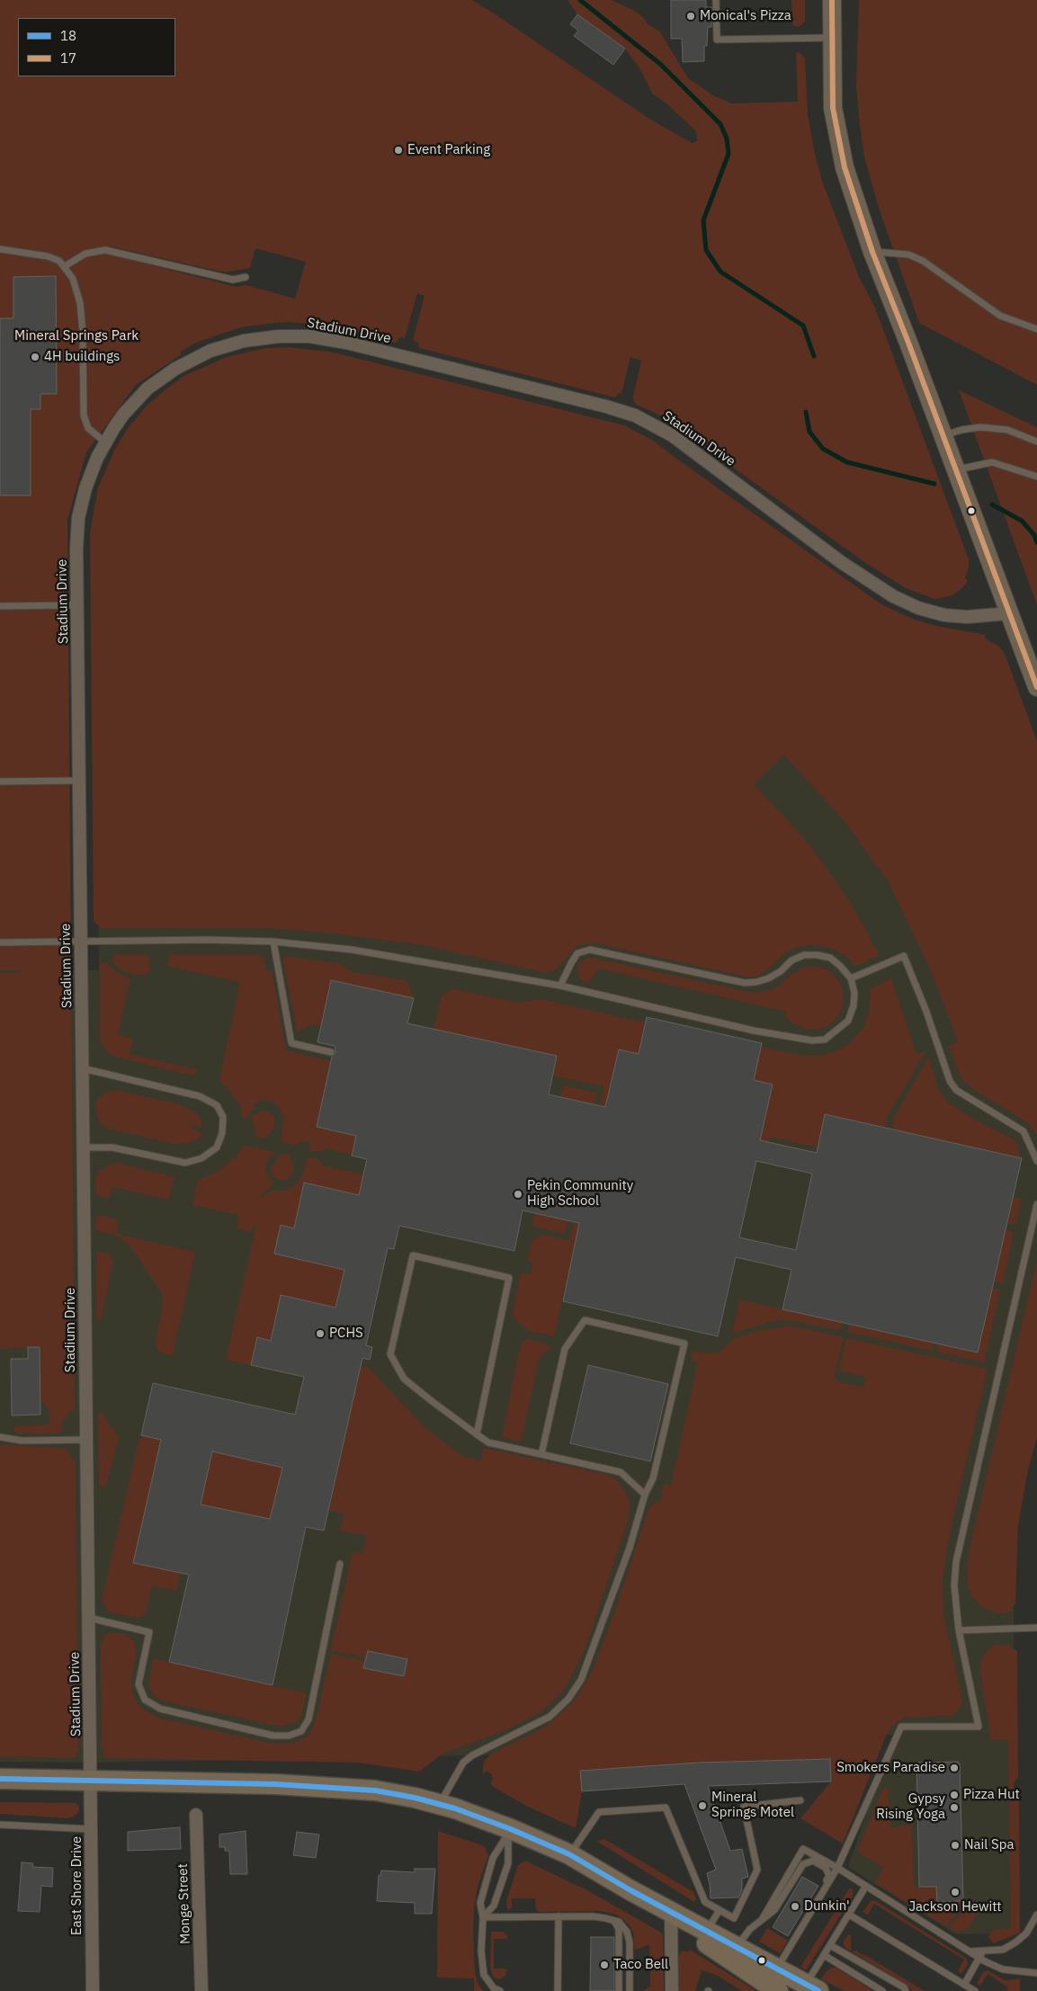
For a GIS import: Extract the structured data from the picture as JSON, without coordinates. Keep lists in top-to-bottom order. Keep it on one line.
{"streets":{"street":["Stadium Drive","East Shore Drive","Monge Street"]},"crossings":[["Stadium Drive","East Shore Drive"]],"parks":["Mineral Springs Park"],"places":["Monical's Pizza","Event Parking","4H buildings","Pekin Community High School","PCHS","Smokers Paradise","Pizza Hut","Mineral Springs Motel","Gypsy Rising Yoga","Nail Spa","Jackson Hewitt","Dunkin'","Taco Bell"],"lines":["transit line 17","transit line 18"],"legend":["18","17"]}
